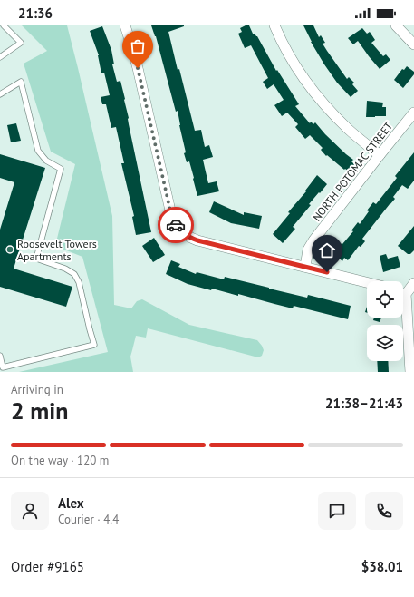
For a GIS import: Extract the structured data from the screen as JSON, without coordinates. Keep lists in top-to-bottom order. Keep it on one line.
{"streets":{"street":["NORTH POTOMAC STREET"]},"places":["Roosevelt Towers Apartments"],"page":{"status":"21:36","heading":["2 min","Arriving in","21:38–21:43"],"panel":["Alex","Courier · 4.4","Order #9165","$38.01"],"bar":"On the way · 120 m"}}
